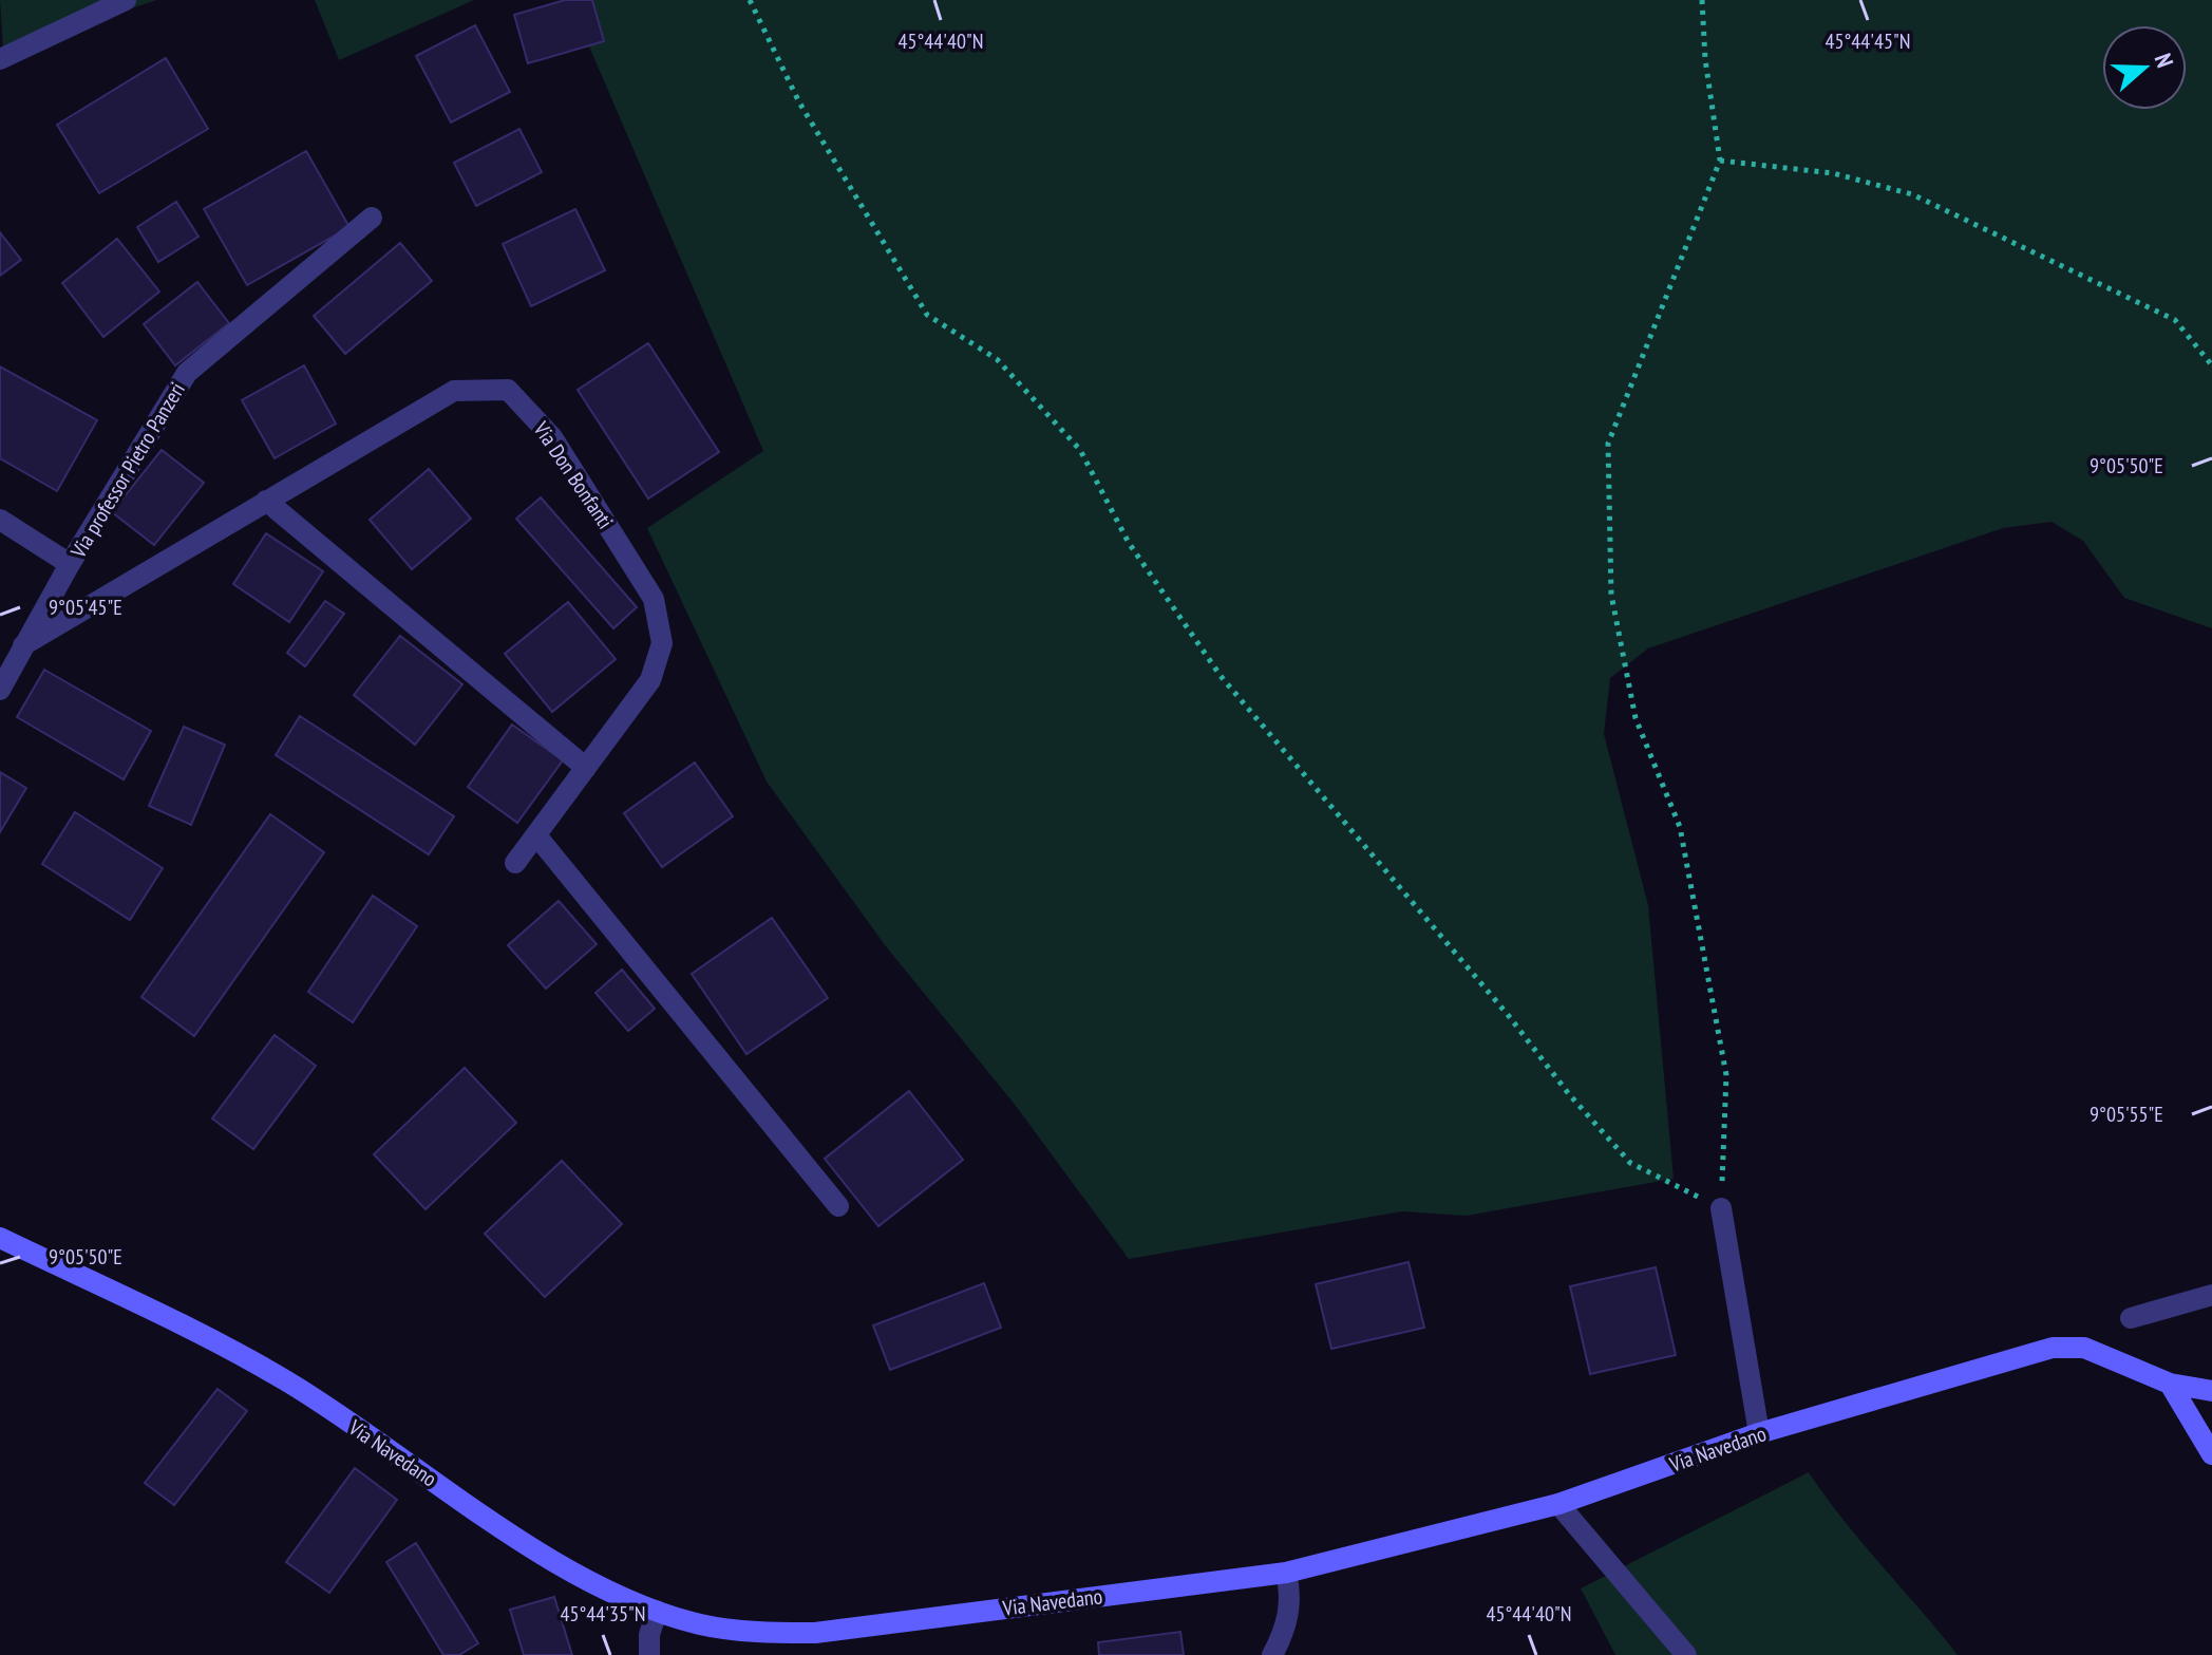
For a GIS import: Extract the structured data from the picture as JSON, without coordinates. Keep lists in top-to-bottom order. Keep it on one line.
{"streets":{"street":["Via professor Pietro Panzeri","Via Don Bonfanti","Via Navedano"]},"crossings":[["Via professor Pietro Panzeri","Via Don Bonfanti"]],"north":"right","coordinates":["45°44'45\"N","45°44'40\"N","9°05'50\"E","9°05'45\"E","9°05'55\"E","45°44'35\"N"]}
